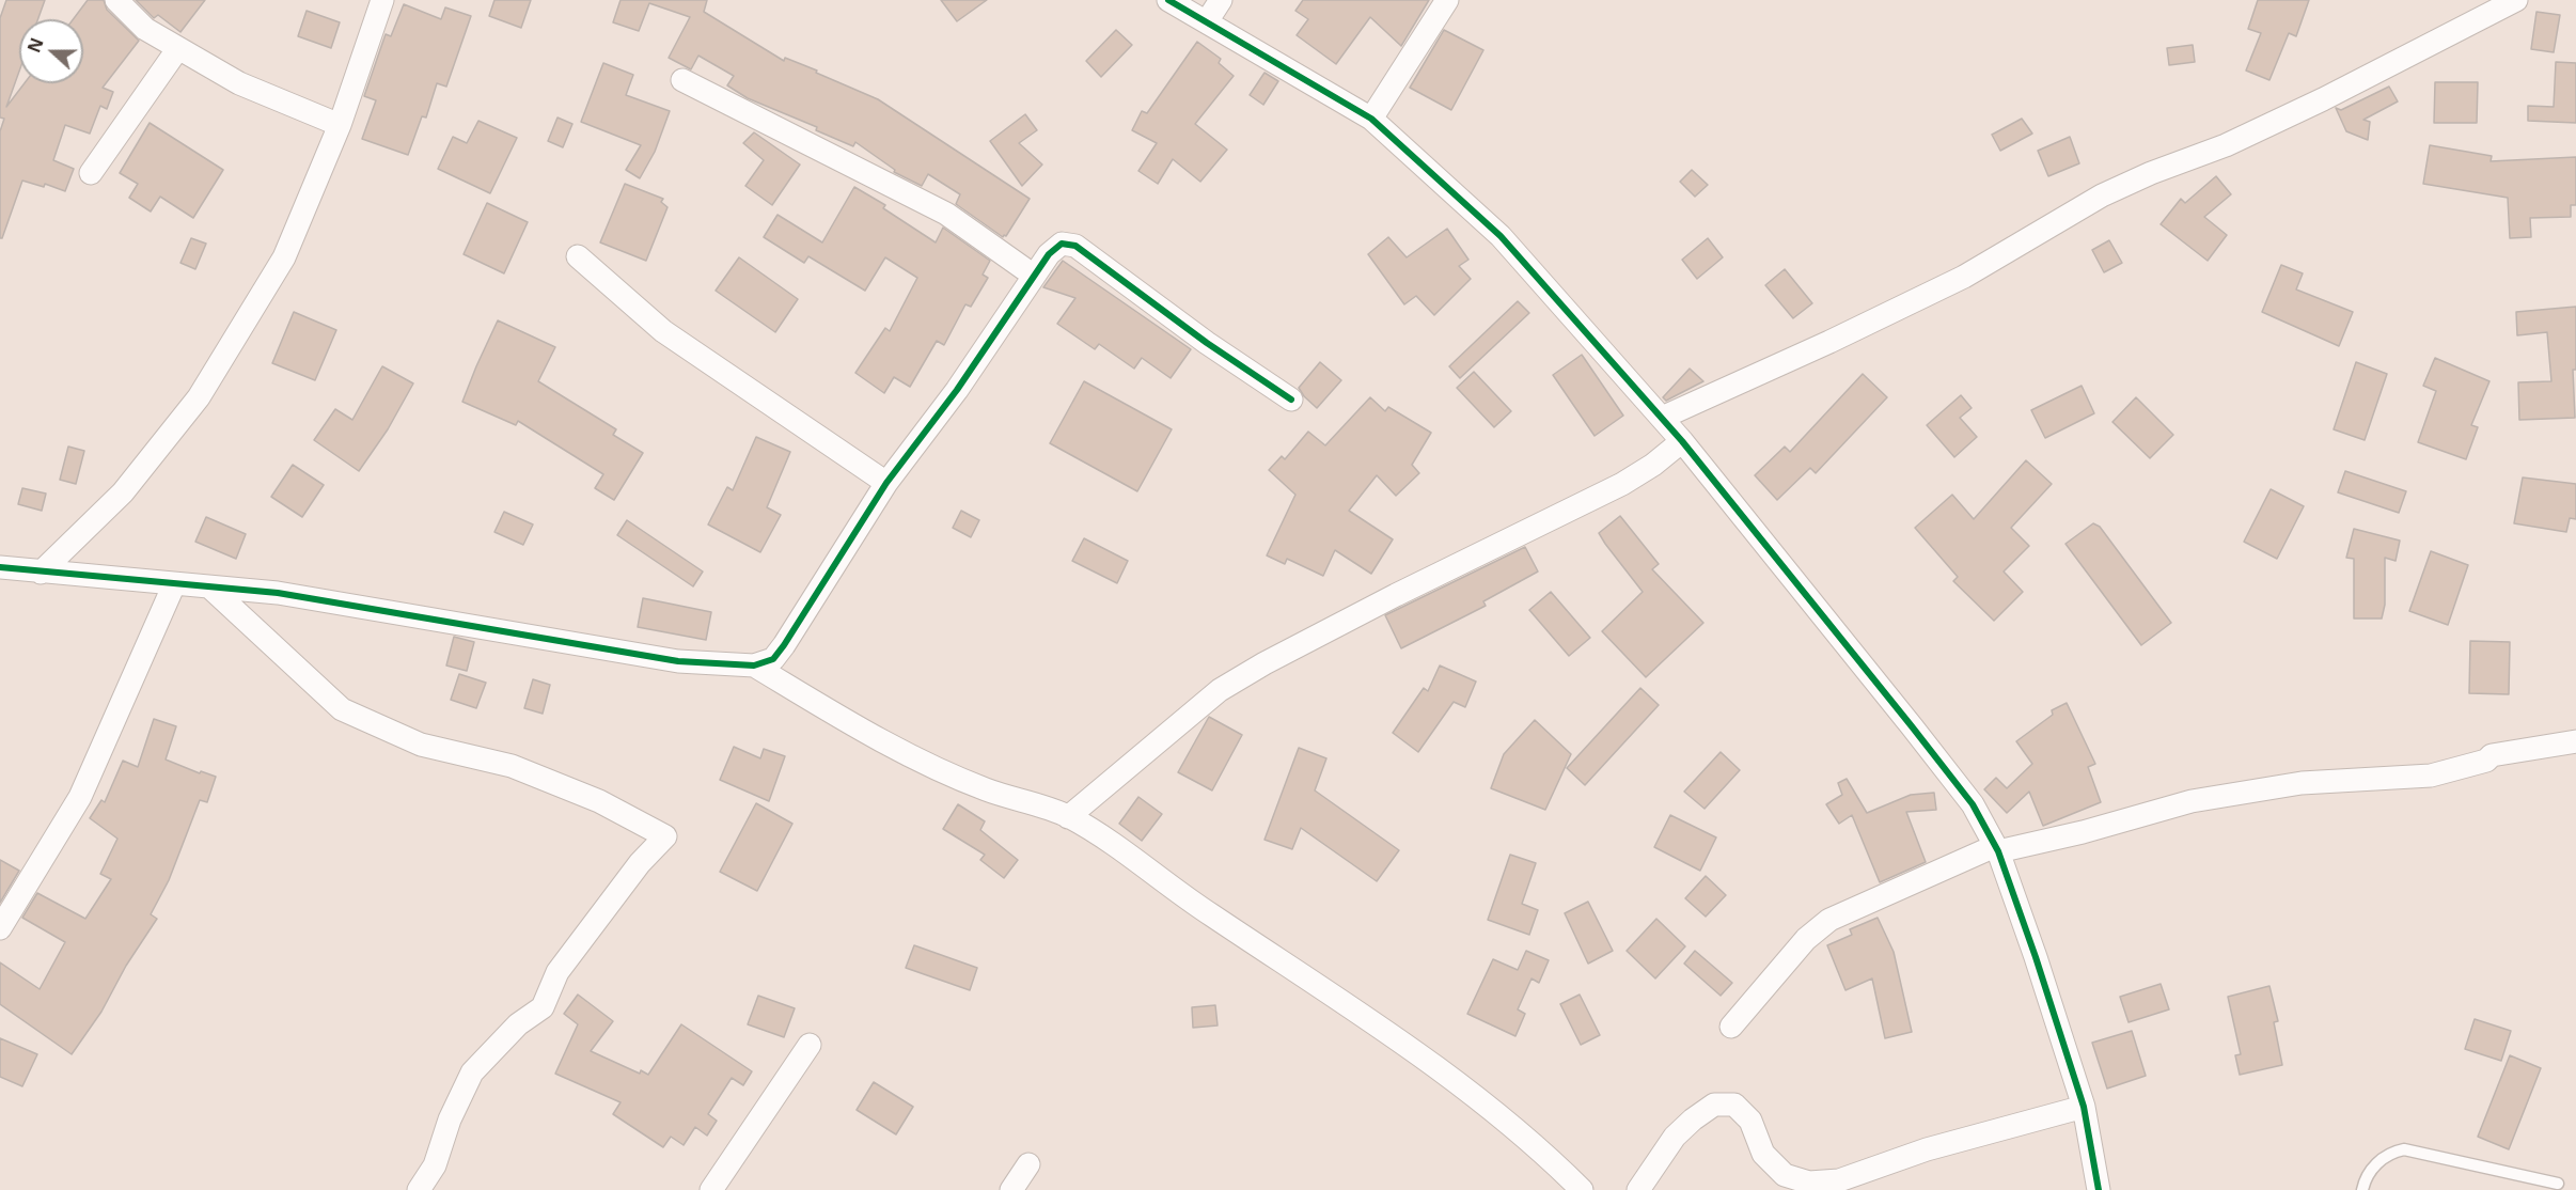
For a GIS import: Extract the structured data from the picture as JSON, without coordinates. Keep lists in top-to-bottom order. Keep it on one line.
{"north":"left"}
